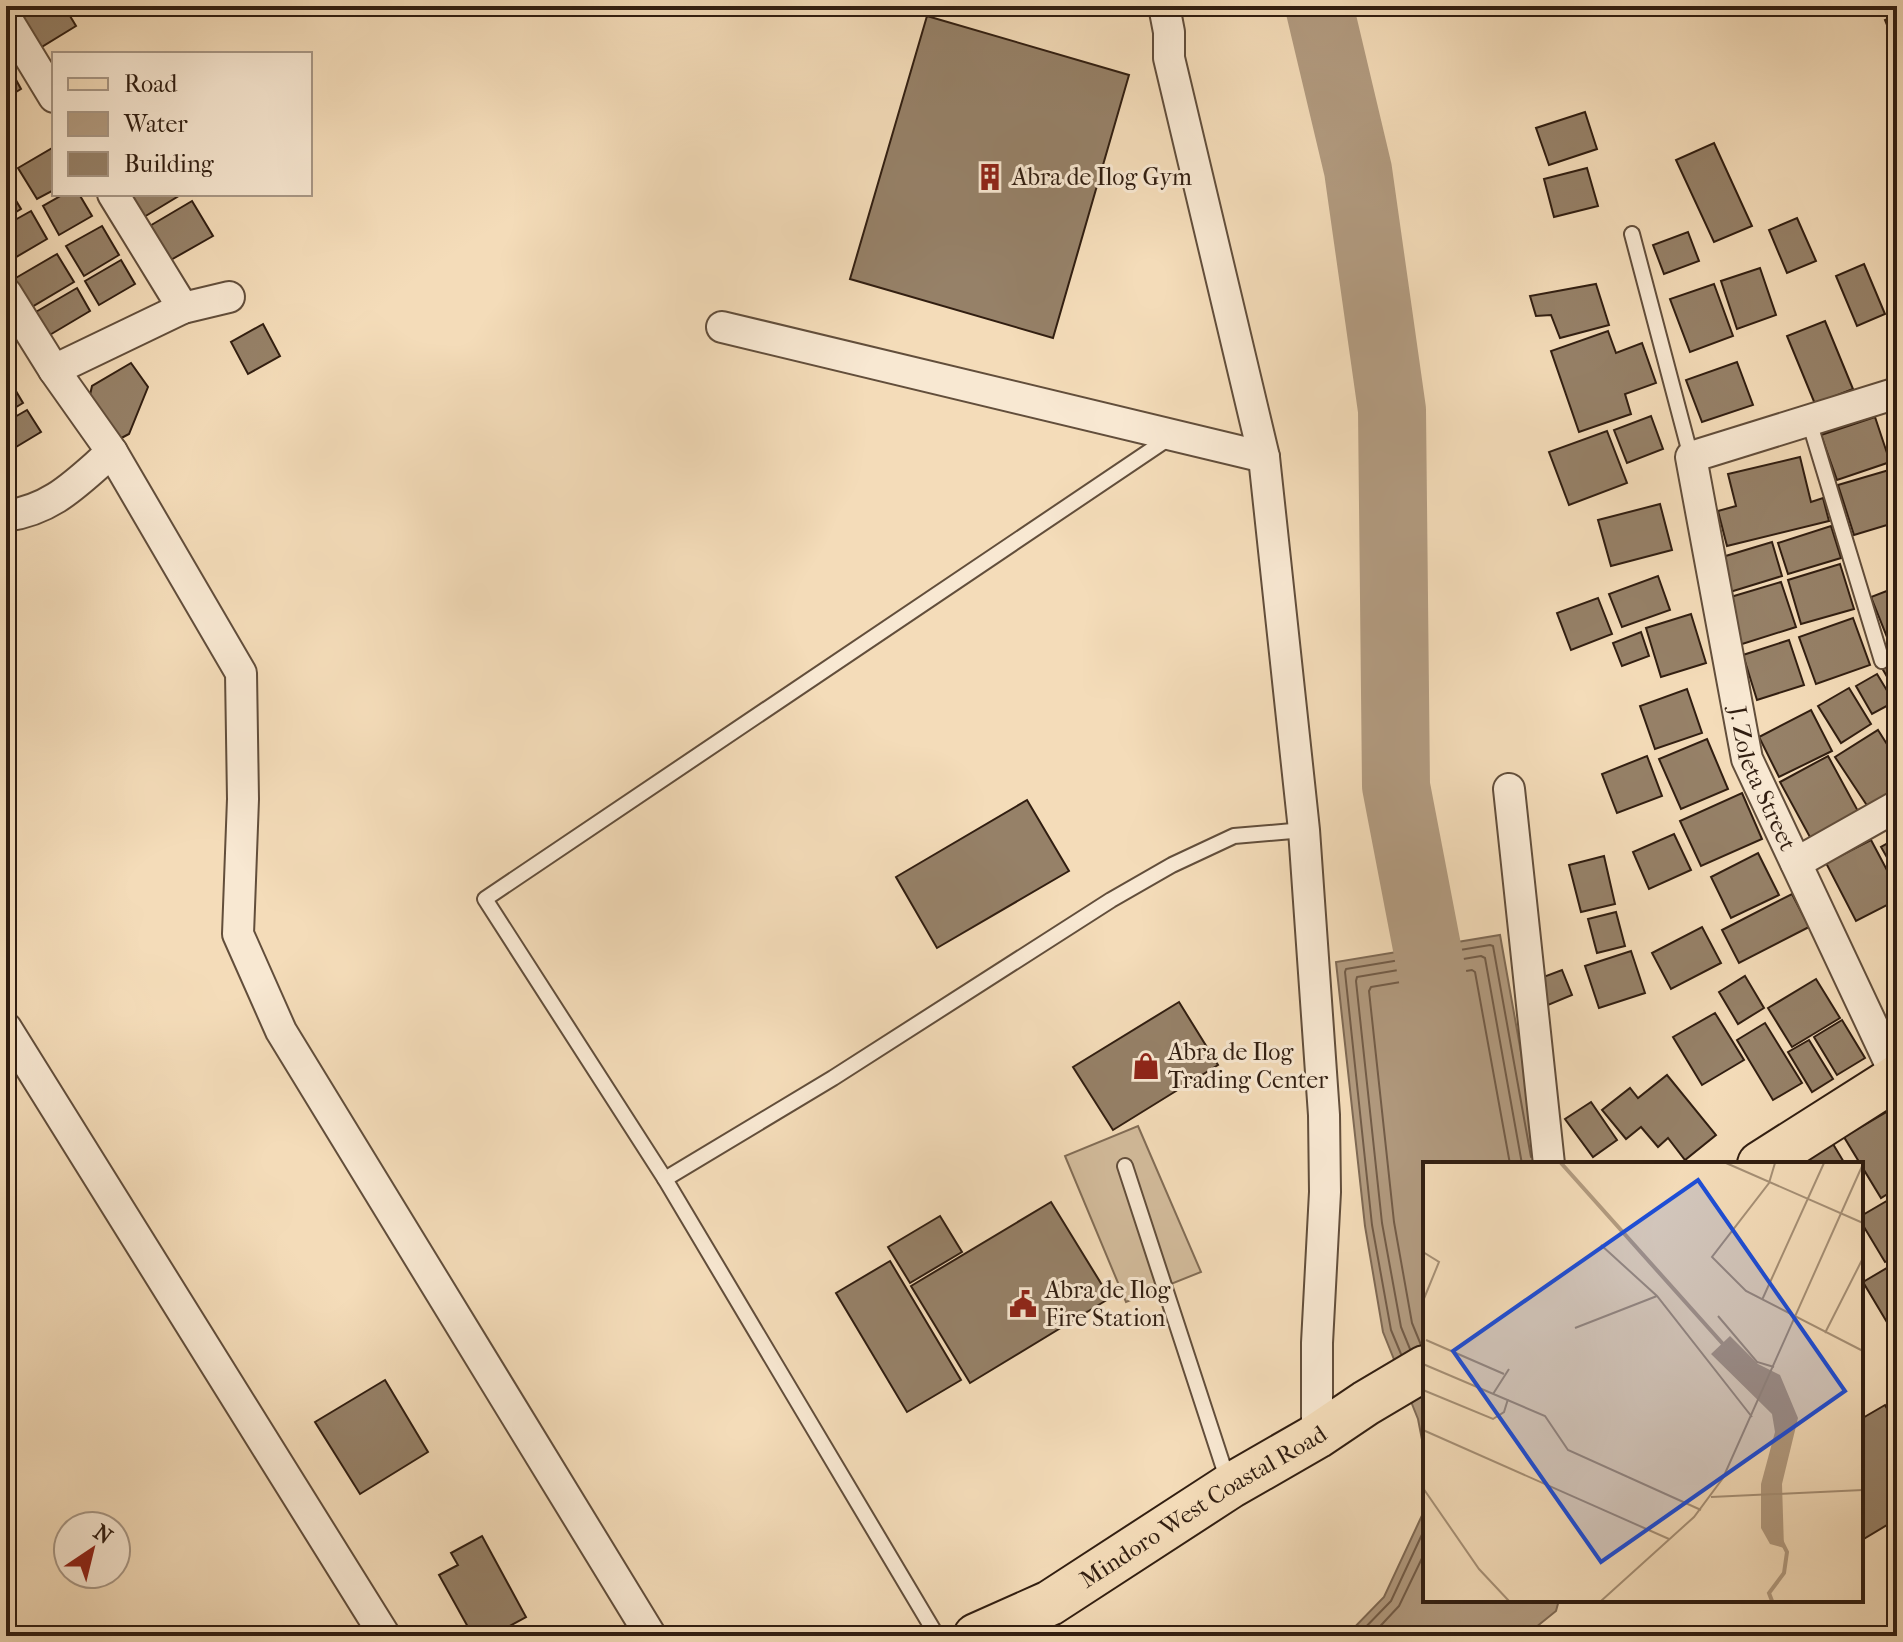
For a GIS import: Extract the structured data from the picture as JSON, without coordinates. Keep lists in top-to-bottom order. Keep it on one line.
{"streets":{"main road":["Mindoro West Coastal Road"],"street":["J. Zoleta Street"]},"places":{"building":["Abra de Ilog Gym"],"shop":["Abra de Ilog Trading Center"],"public building":["Abra de Ilog Fire Station"]},"legend":["Road","Water","Building"],"north":"top right"}
